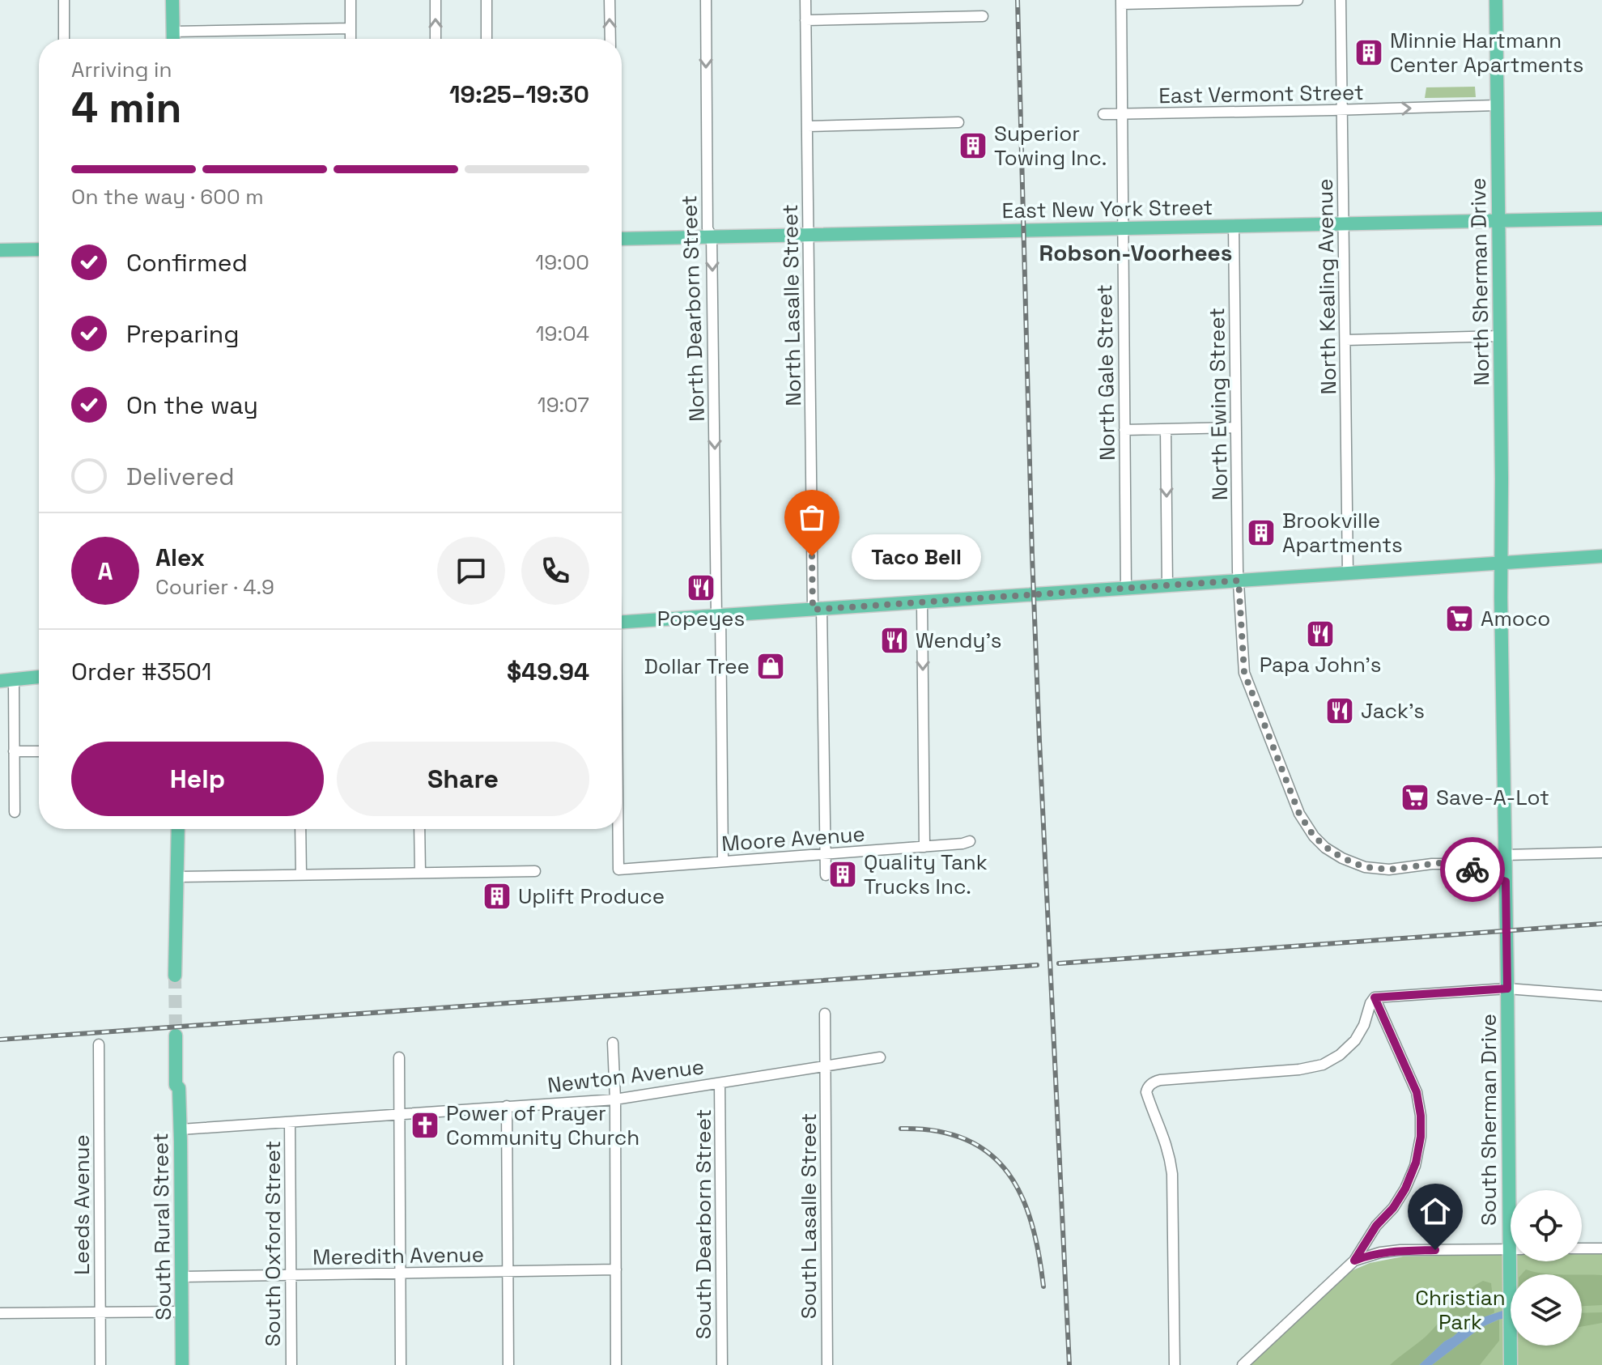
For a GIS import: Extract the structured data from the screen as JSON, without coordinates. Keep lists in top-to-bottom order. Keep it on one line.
{"streets":{"main road":["East New York Street","North Sherman Drive","South Sherman Drive","South Rural Street"],"street":["East Vermont Street","North Kealing Avenue","North Lasalle Street","North Dearborn Street","North Gale Street","North Ewing Street","Moore Avenue","Newton Avenue","Leeds Avenue","South Lasalle Street","South Dearborn Street","South Oxford Street","Meredith Avenue"]},"crossings":[["East Vermont Street","North Sherman Drive"],["East Vermont Street","North Kealing Avenue"],["East Vermont Street","North Gale Street"],["East New York Street","North Sherman Drive"],["East New York Street","North Kealing Avenue"],["East New York Street","North Lasalle Street"],["East New York Street","North Dearborn Street"],["East New York Street","North Gale Street"],["East New York Street","North Ewing Street"],["North Sherman Drive","South Sherman Drive"],["North Ewing Street","South Sherman Drive"],["Newton Avenue","South Lasalle Street"],["Newton Avenue","South Dearborn Street"],["Newton Avenue","South Rural Street"],["Newton Avenue","South Oxford Street"],["South Rural Street","Meredith Avenue"],["South Oxford Street","Meredith Avenue"]],"one_way":["East Vermont Street","North Dearborn Street"],"districts":["Robson-Voorhees"],"parks":["Christian Park"],"places":{"building":["Minnie Hartmann Center Apartments","Superior Towing Inc.","Brookville Apartments","Quality Tank Trucks Inc.","Uplift Produce"],"other":["Taco Bell"],"restaurant":["Popeyes","Papa John's","Wendy's","Jack's"],"supermarket":["Amoco","Save-A-Lot"],"shop":["Dollar Tree"],"church":["Power of Prayer Community Church"]},"page":{"heading":["4 min","Arriving in","19:25–19:30"],"panel":["Alex","Courier · 4.9","Order #3501","$49.94"],"bar":"On the way · 600 m","list":[["Confirmed","19:00"],["Preparing","19:04"],["On the way","19:07"],"Delivered"],"bubble":"Taco Bell","round":"A","buttons":["Help","Share"]}}
